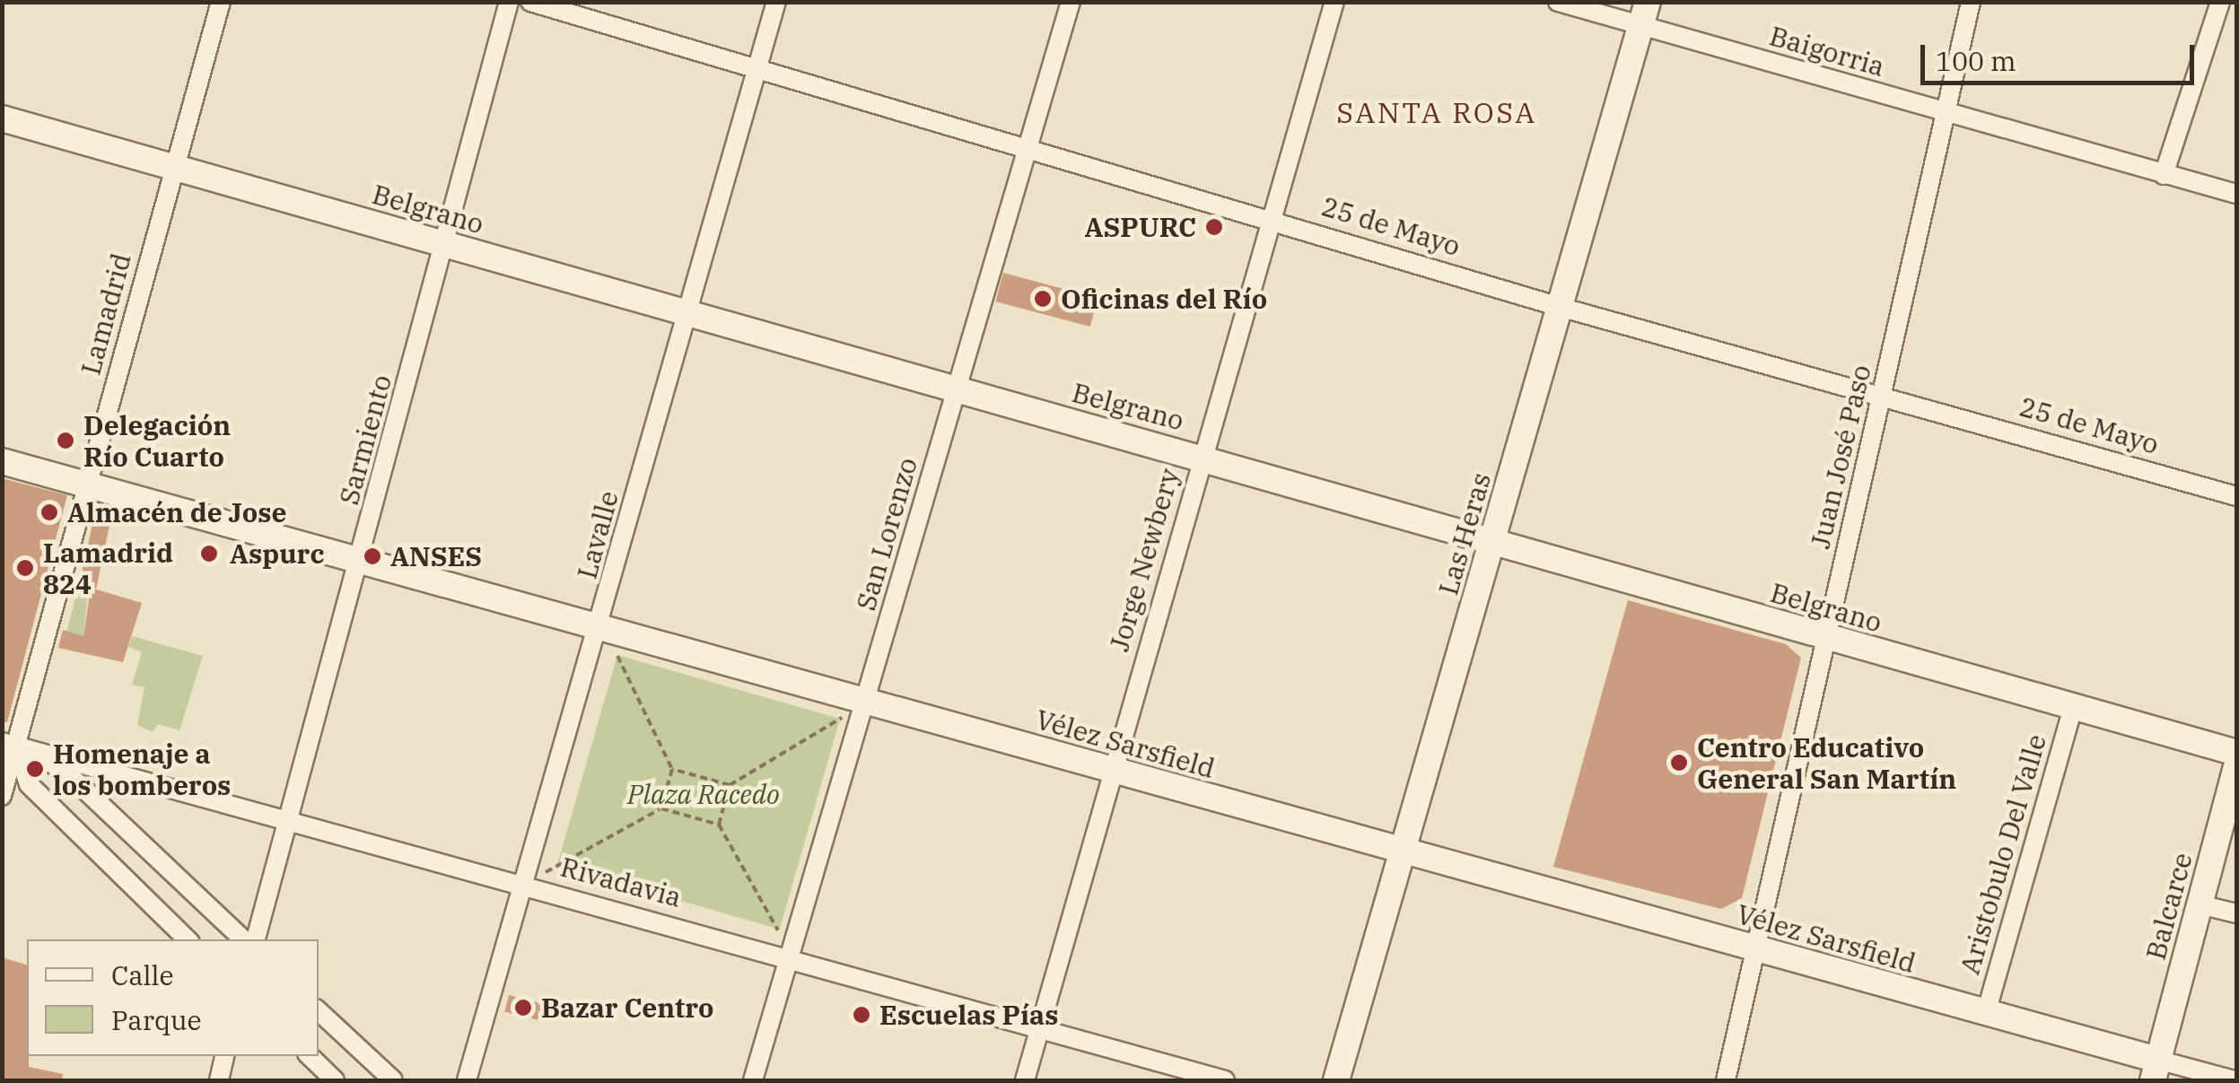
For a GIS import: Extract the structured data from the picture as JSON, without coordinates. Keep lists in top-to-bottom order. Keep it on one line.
{"streets":{"main road":["Belgrano","Las Heras","Vélez Sarsfield","Balcarce"],"street":["Baigorria","25 de Mayo","Lamadrid","Sarmiento","Juan José Paso","San Lorenzo","Lavalle","Jorge Newbery","Aristobulo Del Valle","Rivadavia"]},"crossings":[["Baigorria","Juan José Paso"],["Baigorria","Las Heras"],["Belgrano","Lamadrid"],["Belgrano","Sarmiento"],["Belgrano","Juan José Paso"],["Belgrano","San Lorenzo"],["Belgrano","Las Heras"],["Belgrano","Lavalle"],["Belgrano","Jorge Newbery"],["Belgrano","Aristobulo Del Valle"],["25 de Mayo","Juan José Paso"],["25 de Mayo","San Lorenzo"],["25 de Mayo","Las Heras"],["25 de Mayo","Lavalle"],["25 de Mayo","Jorge Newbery"],["Lamadrid","Vélez Sarsfield"],["Lamadrid","Rivadavia"],["Sarmiento","Vélez Sarsfield"],["Sarmiento","Rivadavia"],["Juan José Paso","Vélez Sarsfield"],["San Lorenzo","Vélez Sarsfield"],["San Lorenzo","Rivadavia"],["Las Heras","Vélez Sarsfield"],["Lavalle","Vélez Sarsfield"],["Lavalle","Rivadavia"],["Jorge Newbery","Vélez Sarsfield"],["Jorge Newbery","Rivadavia"],["Vélez Sarsfield","Aristobulo Del Valle"],["Vélez Sarsfield","Balcarce"]],"districts":["SANTA ROSA"],"parks":["Plaza Racedo"],"places":["ASPURC","Oficinas del Río","Delegación Río Cuarto","Almacén de Jose","Aspurc","ANSES","Lamadrid 824","Centro Educativo General San Martín","Homenaje a los bomberos","Bazar Centro","Escuelas Pías"],"legend":["Calle","Parque"],"scale_bar":"100 m"}
